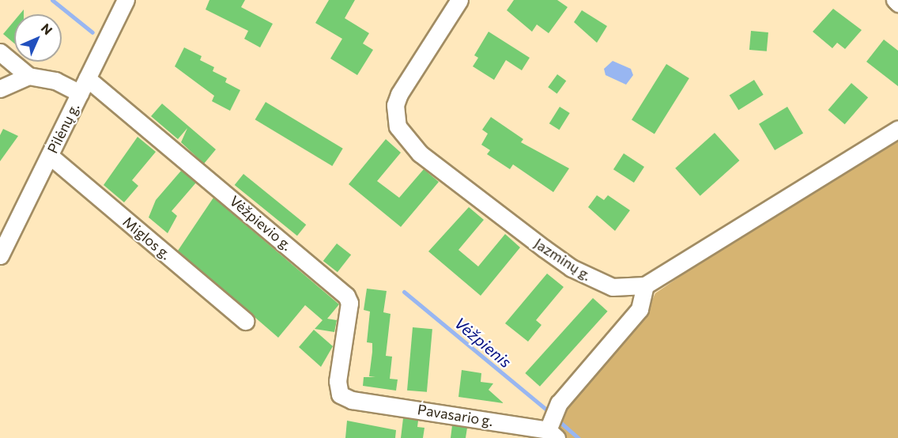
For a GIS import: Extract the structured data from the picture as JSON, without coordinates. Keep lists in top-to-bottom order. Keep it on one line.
{"streets":{"street":["Pilėnų g.","Vėžpievio g.","Miglos g.","Jazminų g.","Pavasario g."]},"crossings":[["Pilėnų g.","Vėžpievio g."],["Pilėnų g.","Miglos g."],["Vėžpievio g.","Pavasario g."]],"water":["Vėžpienis"],"north":"top right"}
